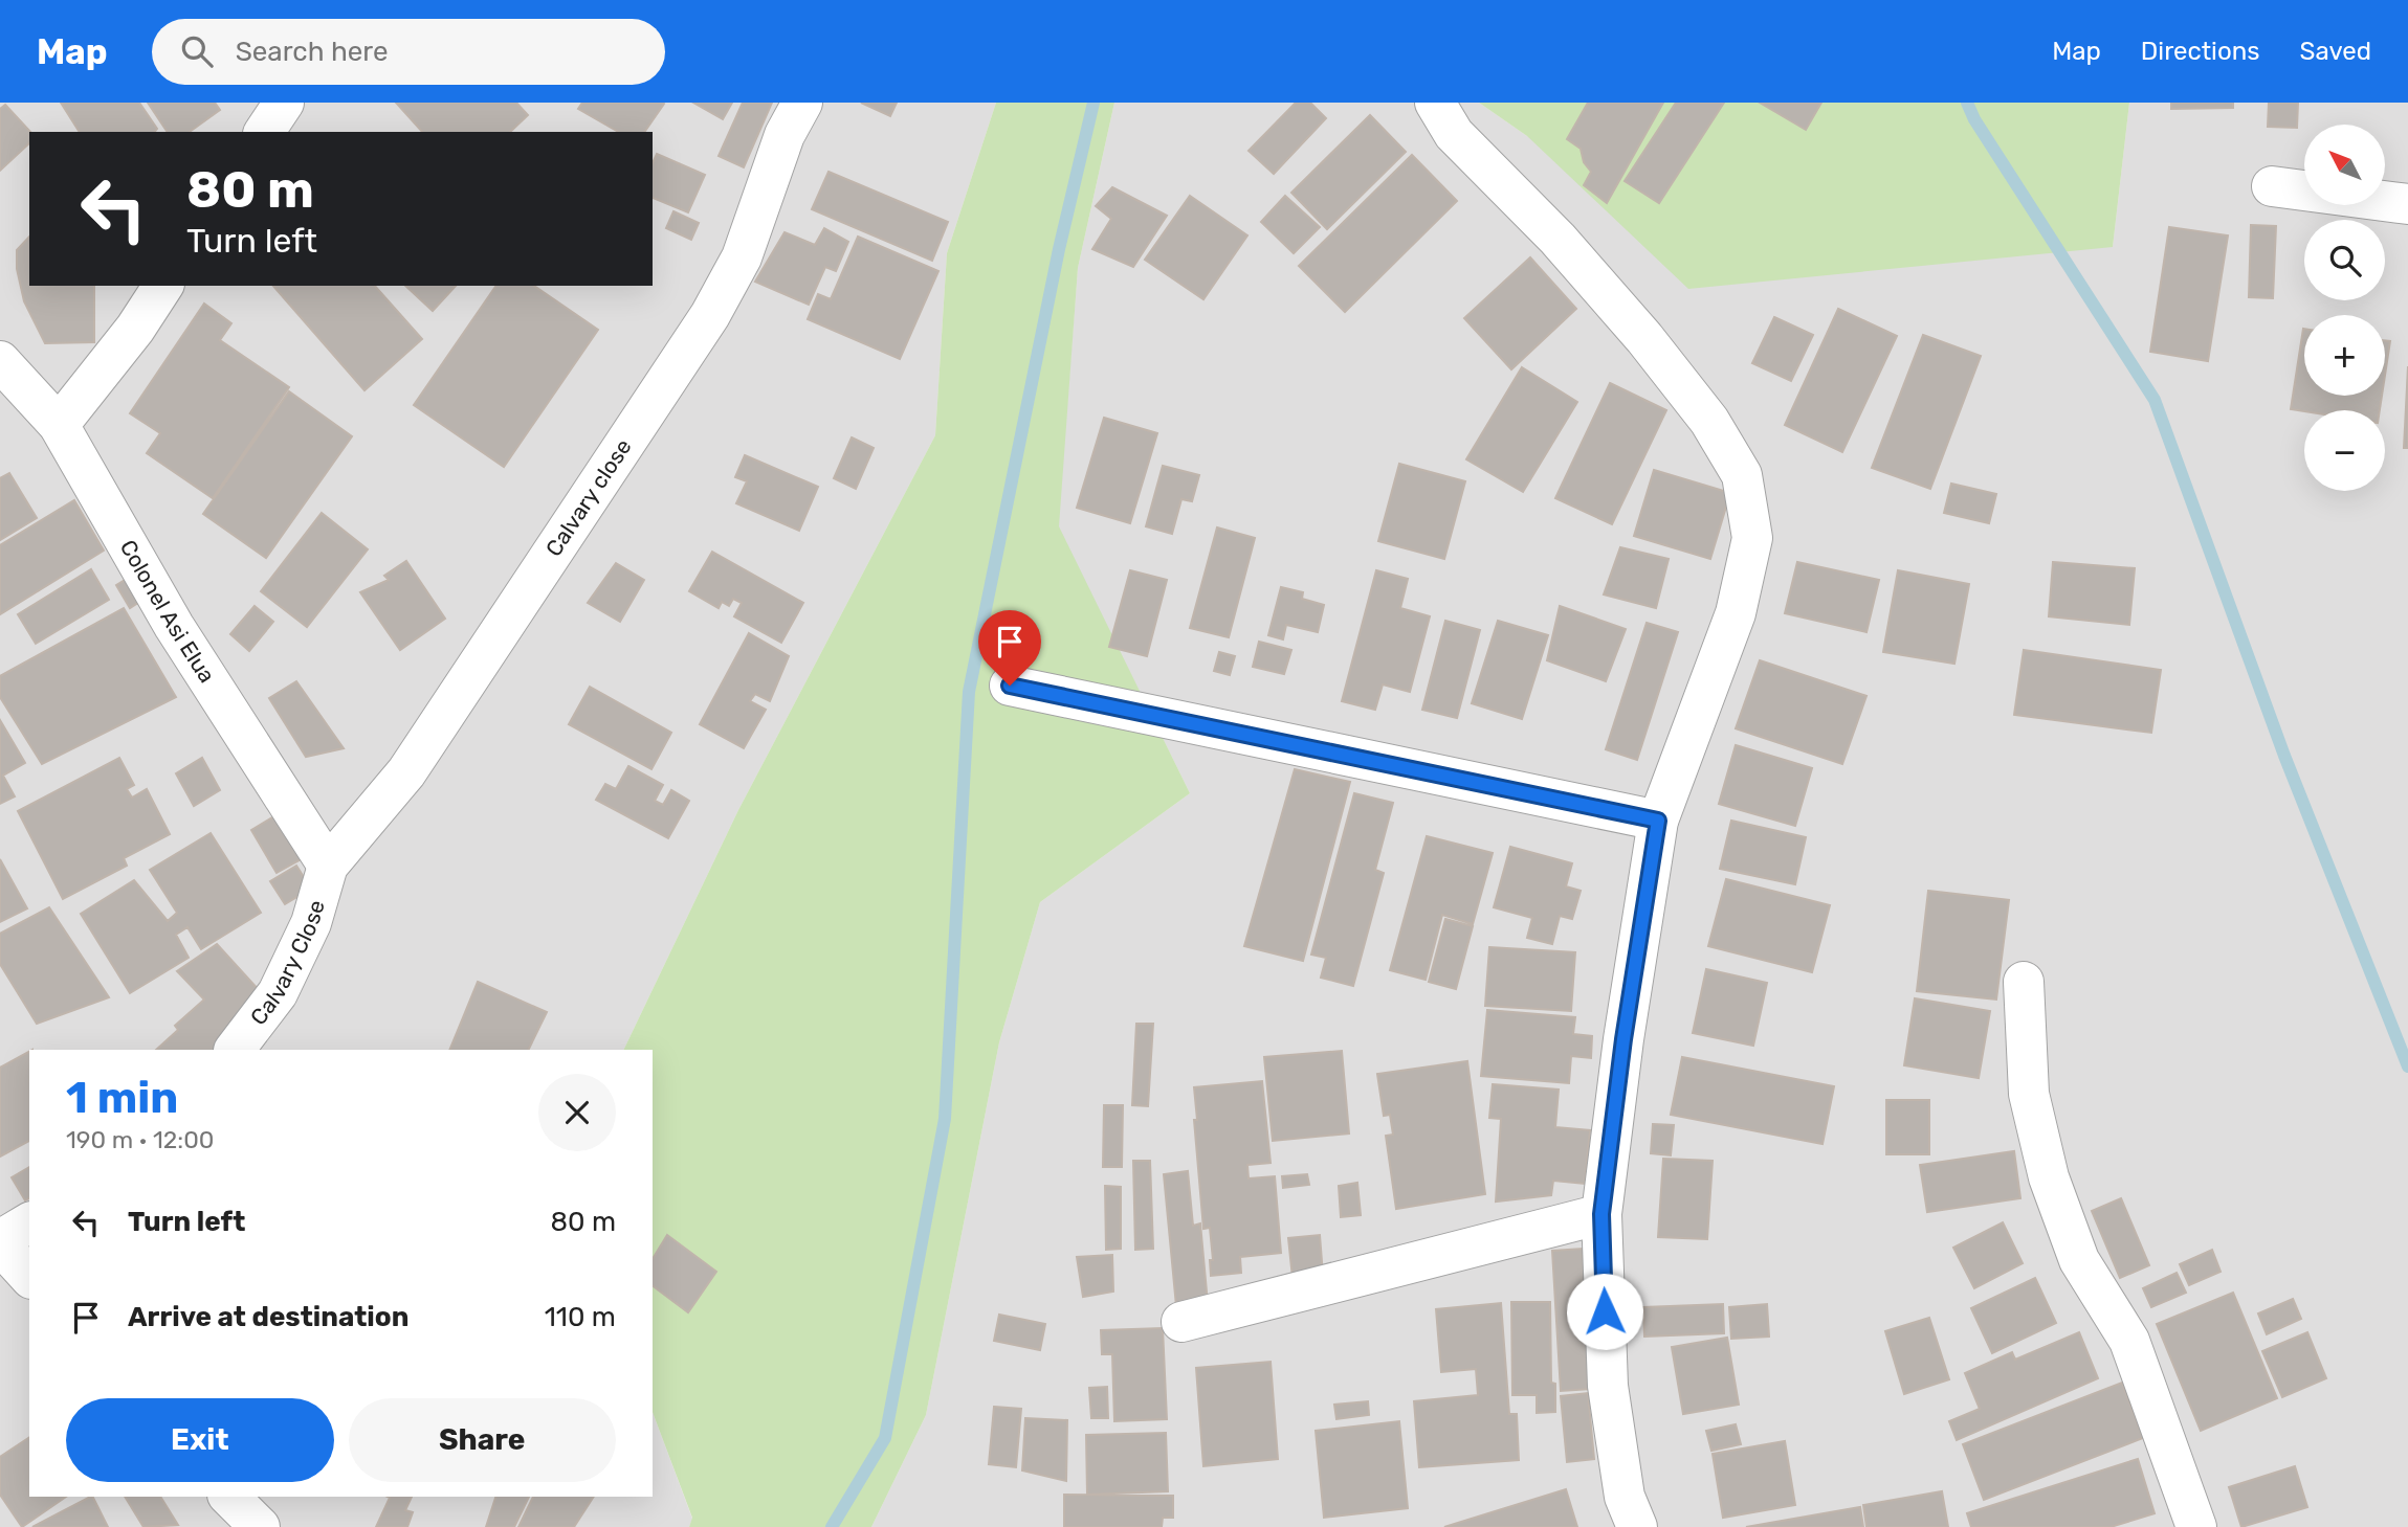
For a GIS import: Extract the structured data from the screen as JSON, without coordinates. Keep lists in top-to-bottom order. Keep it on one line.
{"streets":{"street":["Calvary close","Colonel Asi Elua","Calvary Close"]},"crossings":[["Calvary close","Colonel Asi Elua"],["Calvary close","Calvary Close"],["Colonel Asi Elua","Calvary Close"]],"north":"top left","page":{"header":"Map","search":"Search here","nav":["Map","Directions","Saved"],"map_buttons":["+","−"],"turn":["80 m","Turn left"],"heading":["1 min","190 m · 12:00"],"list":[{"name":"Turn left","value":"80 m"},{"name":"Arrive at destination","value":"110 m"}],"buttons":["Exit","Share"]}}
